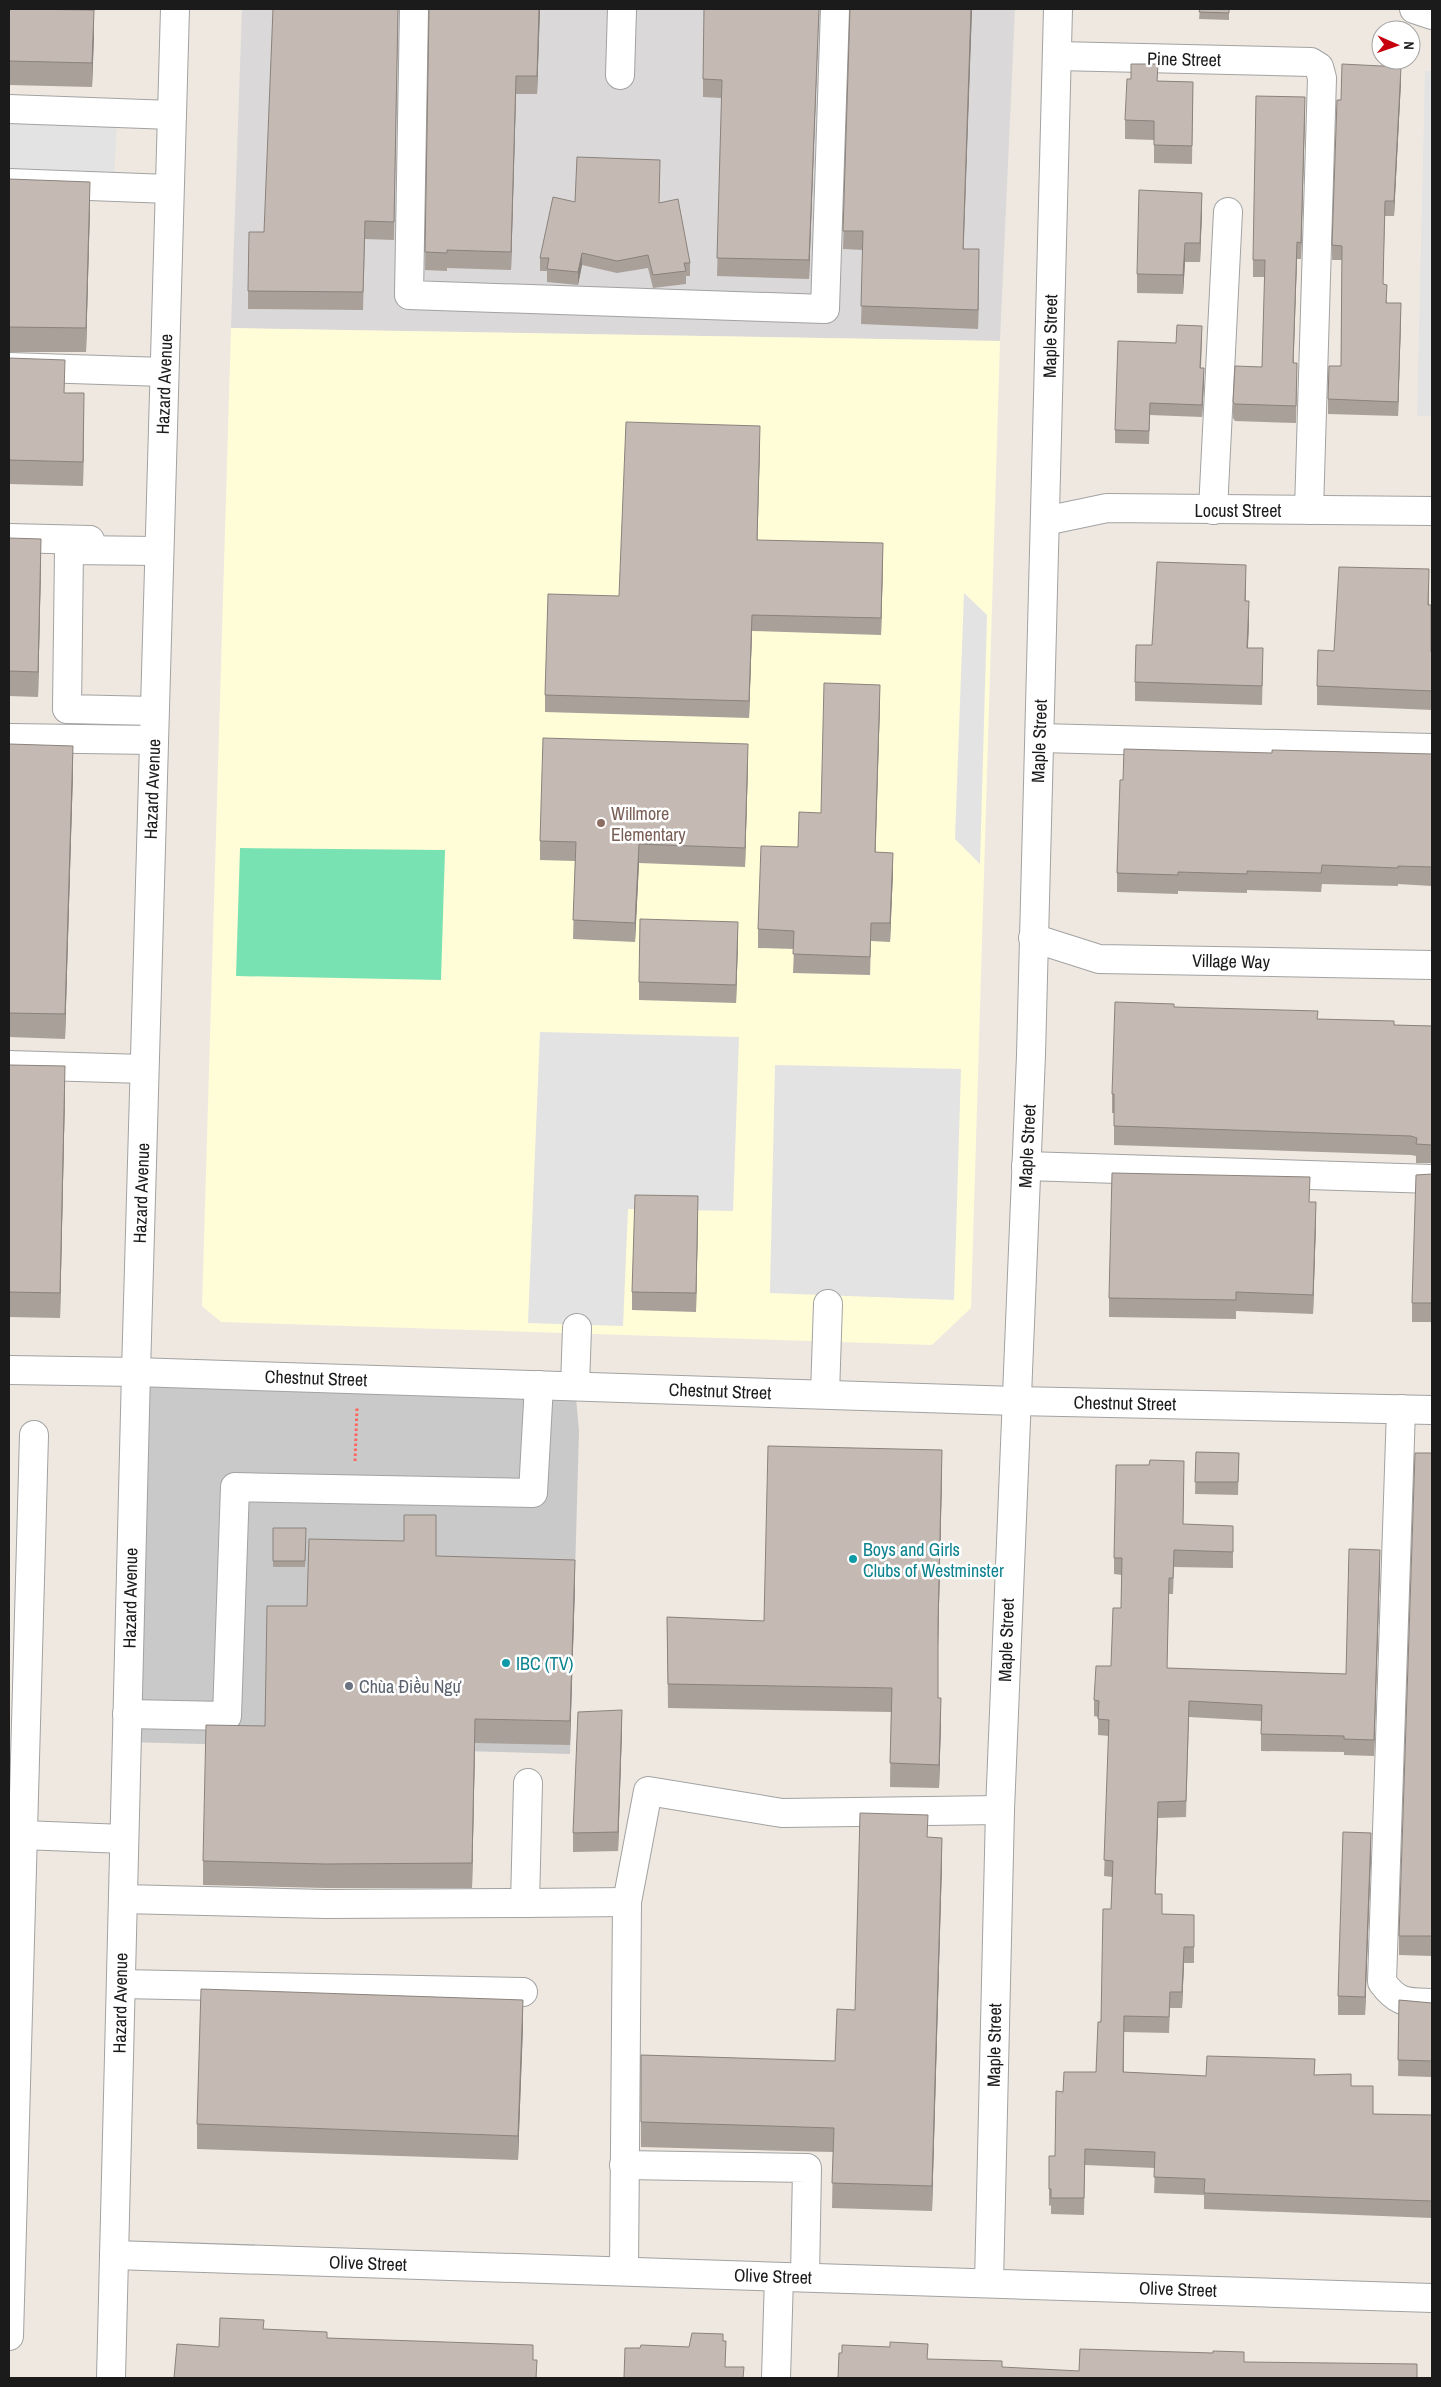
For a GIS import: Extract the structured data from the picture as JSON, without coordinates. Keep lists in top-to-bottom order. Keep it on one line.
{"streets":{"street":["Pine Street","Maple Street","Hazard Avenue","Locust Street","Village Way","Chestnut Street","Olive Street"]},"crossings":[["Pine Street","Maple Street"],["Pine Street","Locust Street"],["Maple Street","Locust Street"],["Maple Street","Village Way"],["Maple Street","Chestnut Street"],["Maple Street","Olive Street"],["Hazard Avenue","Chestnut Street"],["Hazard Avenue","Olive Street"]],"places":["Willmore Elementary","Boys and Girls Clubs of Westminster","IBC (TV)","Chùa Điều Ngự"],"north":"right"}
